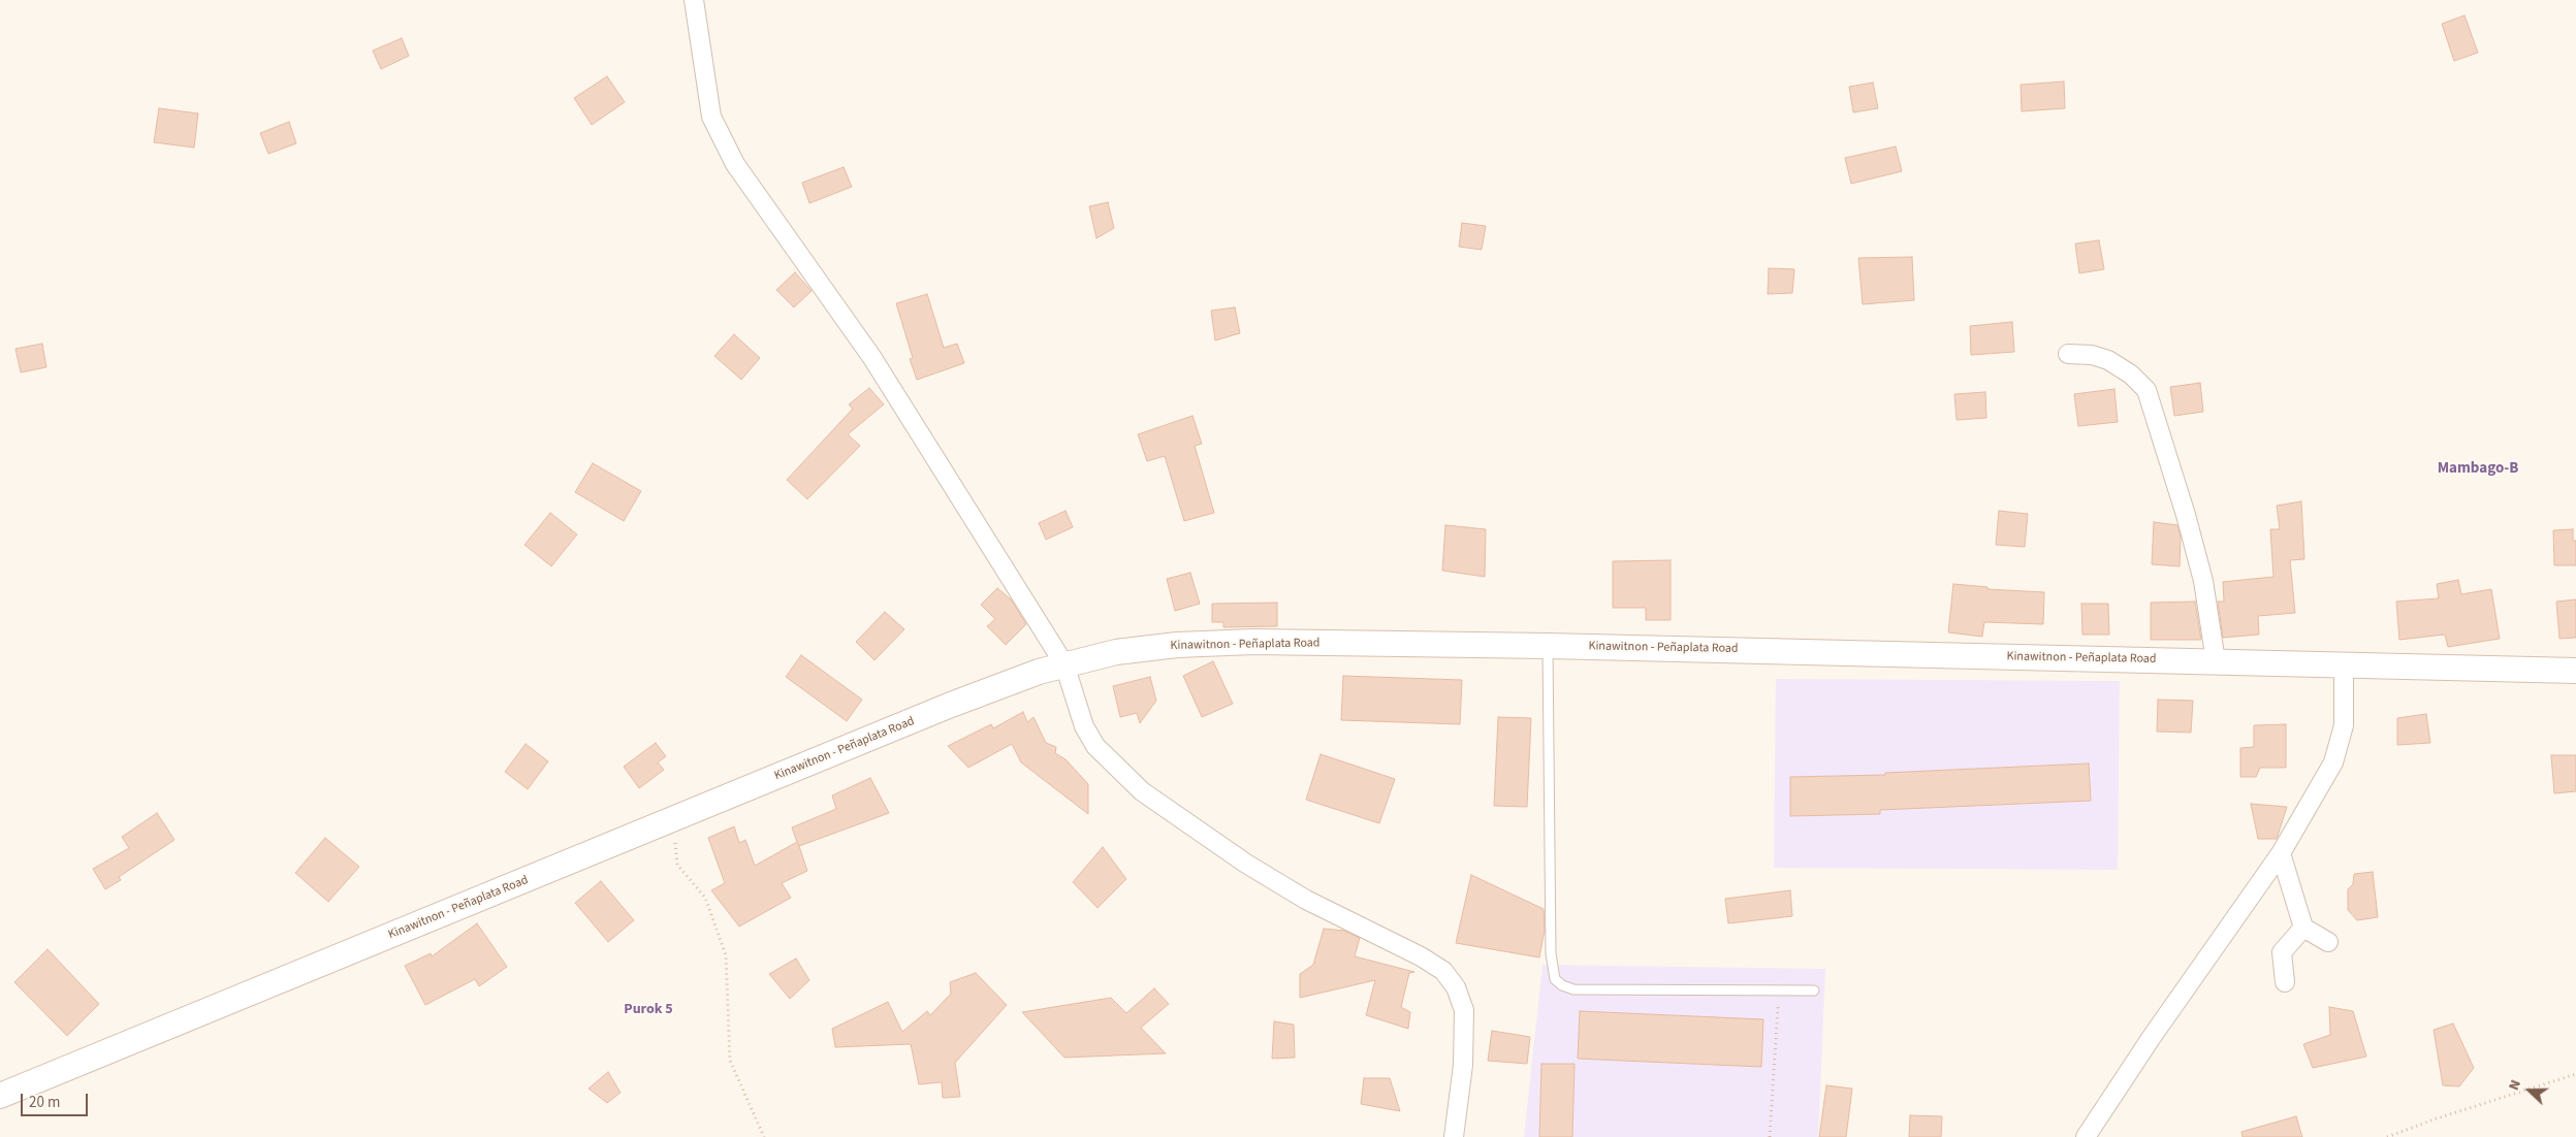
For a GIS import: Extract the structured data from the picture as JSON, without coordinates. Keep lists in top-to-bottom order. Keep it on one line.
{"streets":{"street":["Kinawitnon - Peñaplata Road"]},"districts":["Mambago-B","Purok 5"],"scale_bar":"20 m","north":"left"}
